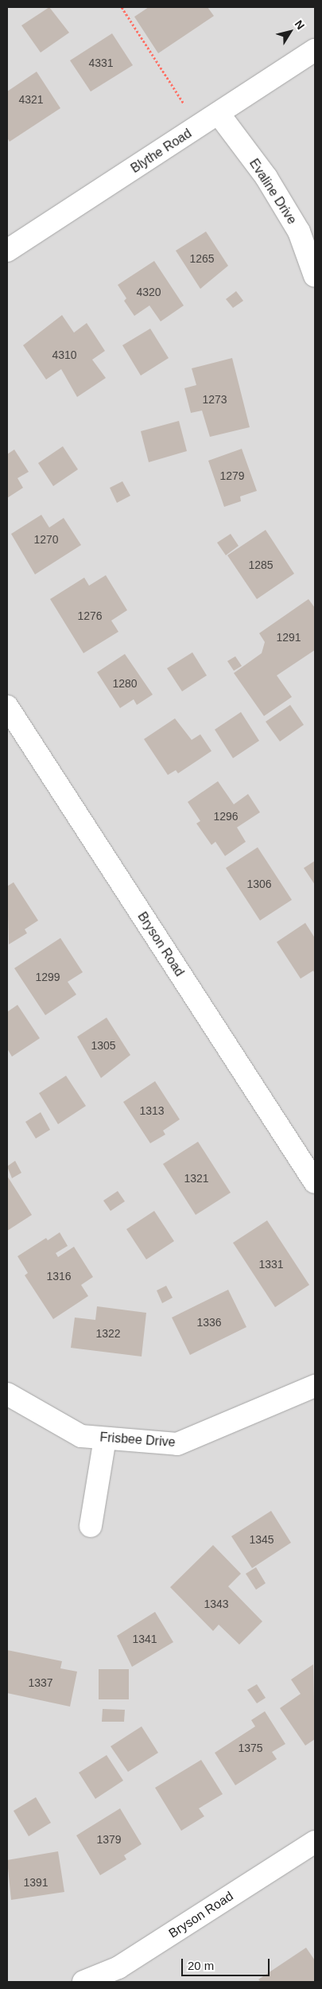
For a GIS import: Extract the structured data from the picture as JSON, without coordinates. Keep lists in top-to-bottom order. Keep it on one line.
{"streets":{"street":["Blythe Road","Evaline Drive","Bryson Road","Frisbee Drive"]},"crossings":[["Blythe Road","Evaline Drive"]],"house_numbers":["4331","4321","1265","4320","4310","1273","1279","1270","1285","1276","1291","1280","1296","1306","1299","1305","1313","1321","1331","1316","1336","1322","1345","1343","1341","1337","1375","1379","1391"],"scale_bar":"20 m","north":"top right"}
